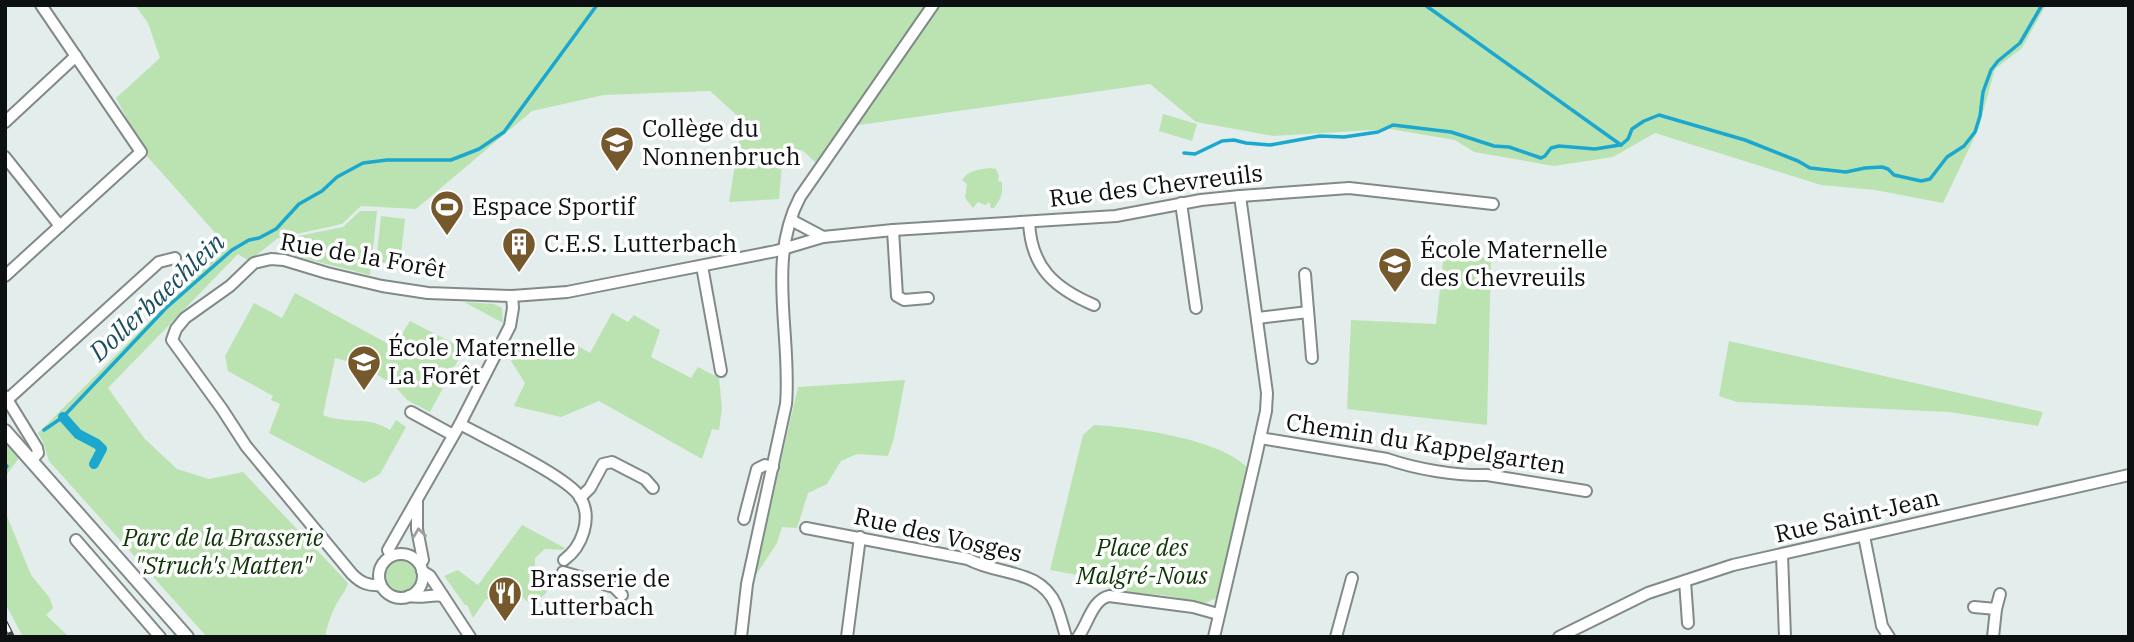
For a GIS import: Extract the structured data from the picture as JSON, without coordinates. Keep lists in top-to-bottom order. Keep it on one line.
{"streets":{"street":["Rue des Chevreuils","Rue de la Forêt","Chemin du Kappelgarten","Rue Saint-Jean","Rue des Vosges"]},"crossings":[["Rue des Chevreuils","Rue de la Forêt"]],"water":["Dollerbaechlein"],"parks":["Parc de la Brasserie \"Struch's Matten\"","Place des Malgré-Nous"],"places":{"school or university":["Collège du Nonnenbruch","École Maternelle des Chevreuils","École Maternelle La Forêt"],"sports":["Espace Sportif"],"building":["C.E.S. Lutterbach"],"restaurant":["Brasserie de Lutterbach"]}}
